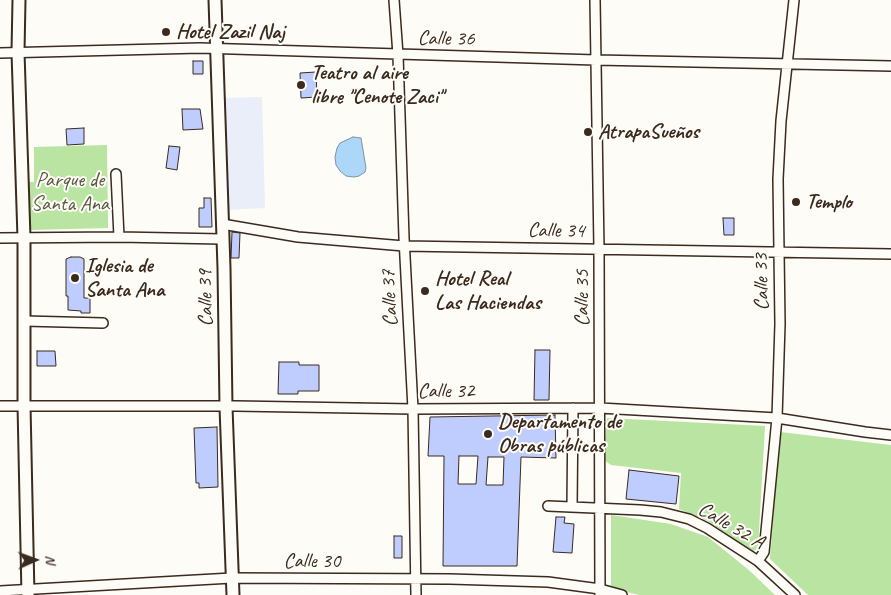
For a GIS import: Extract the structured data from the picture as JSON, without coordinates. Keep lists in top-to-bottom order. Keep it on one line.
{"streets":{"main road":["Calle 39"],"street":["Calle 36","Calle 34","Calle 33","Calle 37","Calle 35","Calle 32","Calle 32 A","Calle 30"]},"crossings":[["Calle 36","Calle 33"],["Calle 36","Calle 39"],["Calle 36","Calle 37"],["Calle 36","Calle 35"],["Calle 34","Calle 33"],["Calle 34","Calle 39"],["Calle 34","Calle 37"],["Calle 34","Calle 35"],["Calle 33","Calle 32"],["Calle 33","Calle 32 A"],["Calle 39","Calle 32"],["Calle 39","Calle 30"],["Calle 37","Calle 32"],["Calle 37","Calle 30"],["Calle 35","Calle 32"],["Calle 35","Calle 32 A"],["Calle 35","Calle 30"]],"parks":["Parque de Santa Ana"],"places":["Hotel Zazil Naj","Teatro al aire libre \"Cenote Zaci\"","AtrapaSueños","Templo","Iglesia de Santa Ana","Hotel Real Las Haciendas","Departamento de Obras públicas"],"north":"right"}
